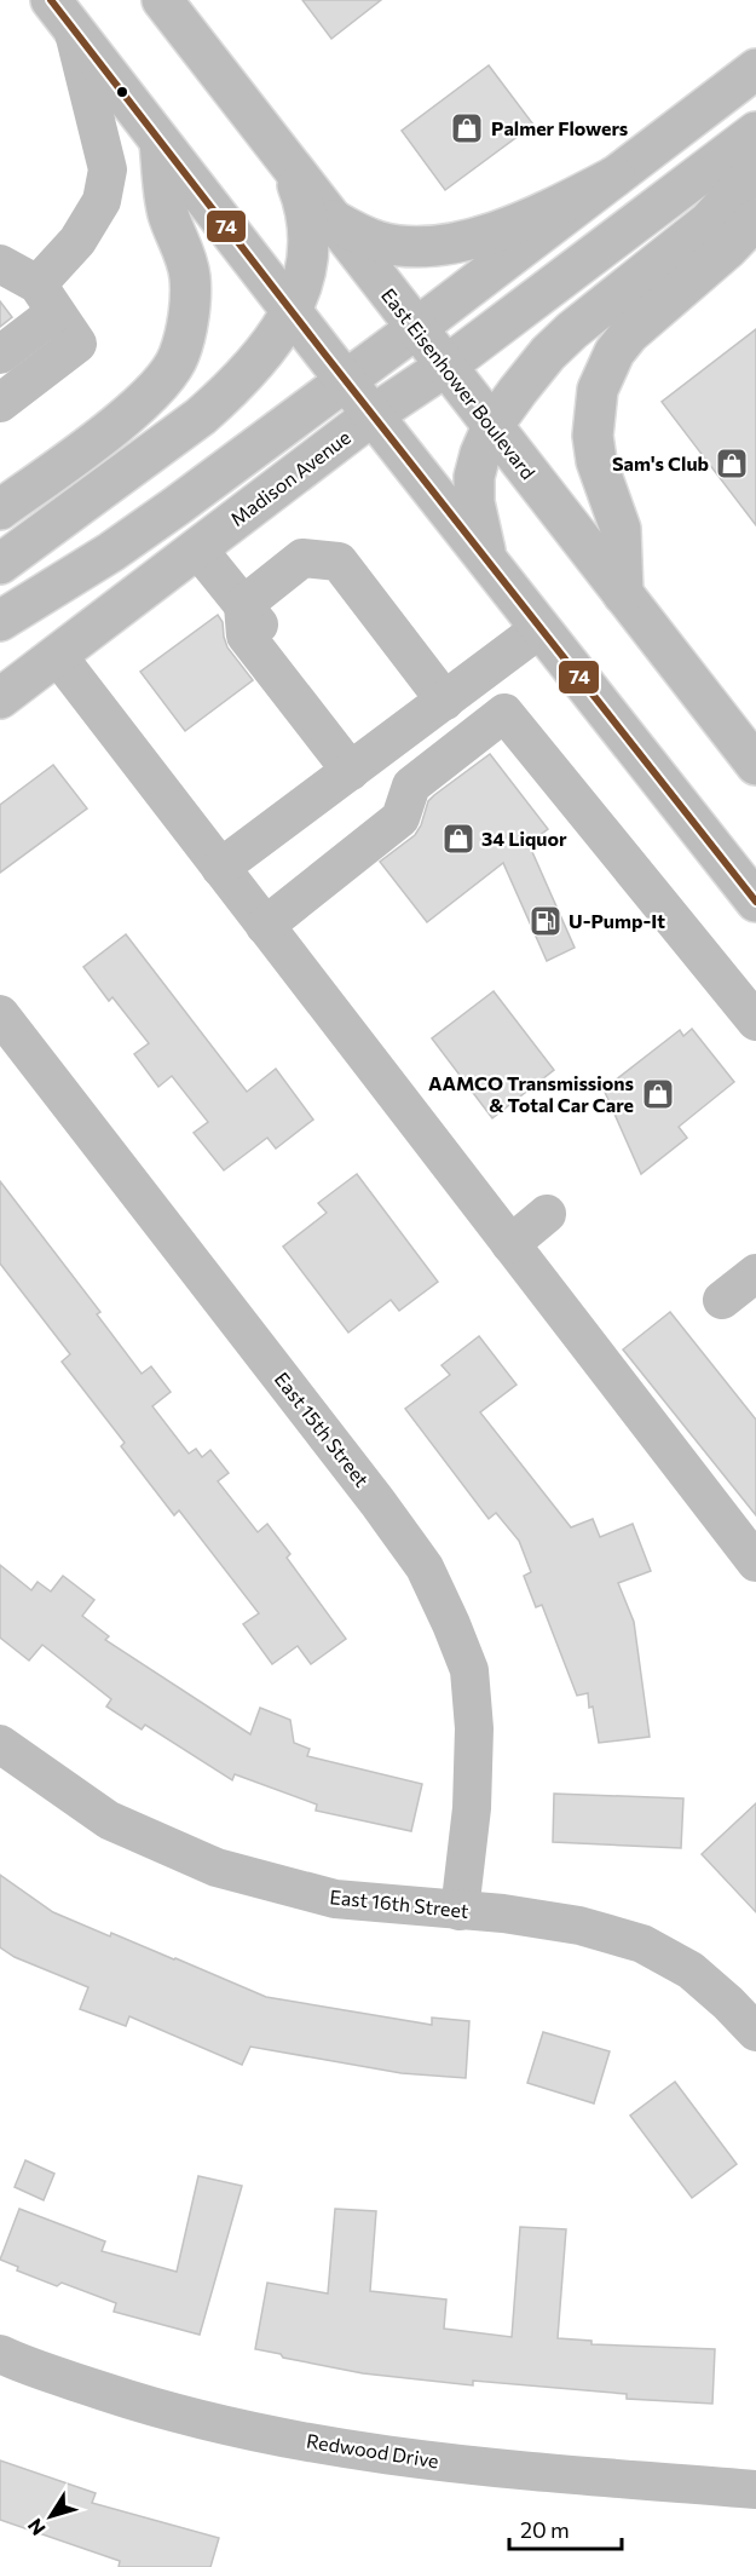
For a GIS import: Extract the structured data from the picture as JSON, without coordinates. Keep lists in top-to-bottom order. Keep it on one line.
{"streets":{"main road":["East Eisenhower Boulevard","Madison Avenue"],"street":["East 15th Street","East 16th Street","Redwood Drive"]},"crossings":[["East Eisenhower Boulevard","Madison Avenue"],["East 15th Street","East 16th Street"]],"places":{"shop":["Palmer Flowers","Sam's Club","34 Liquor","AAMCO Transmissions & Total Car Care"],"fuel station":["U-Pump-It"]},"lines":["transit line 74"],"scale_bar":"20 m","north":"bottom left"}
